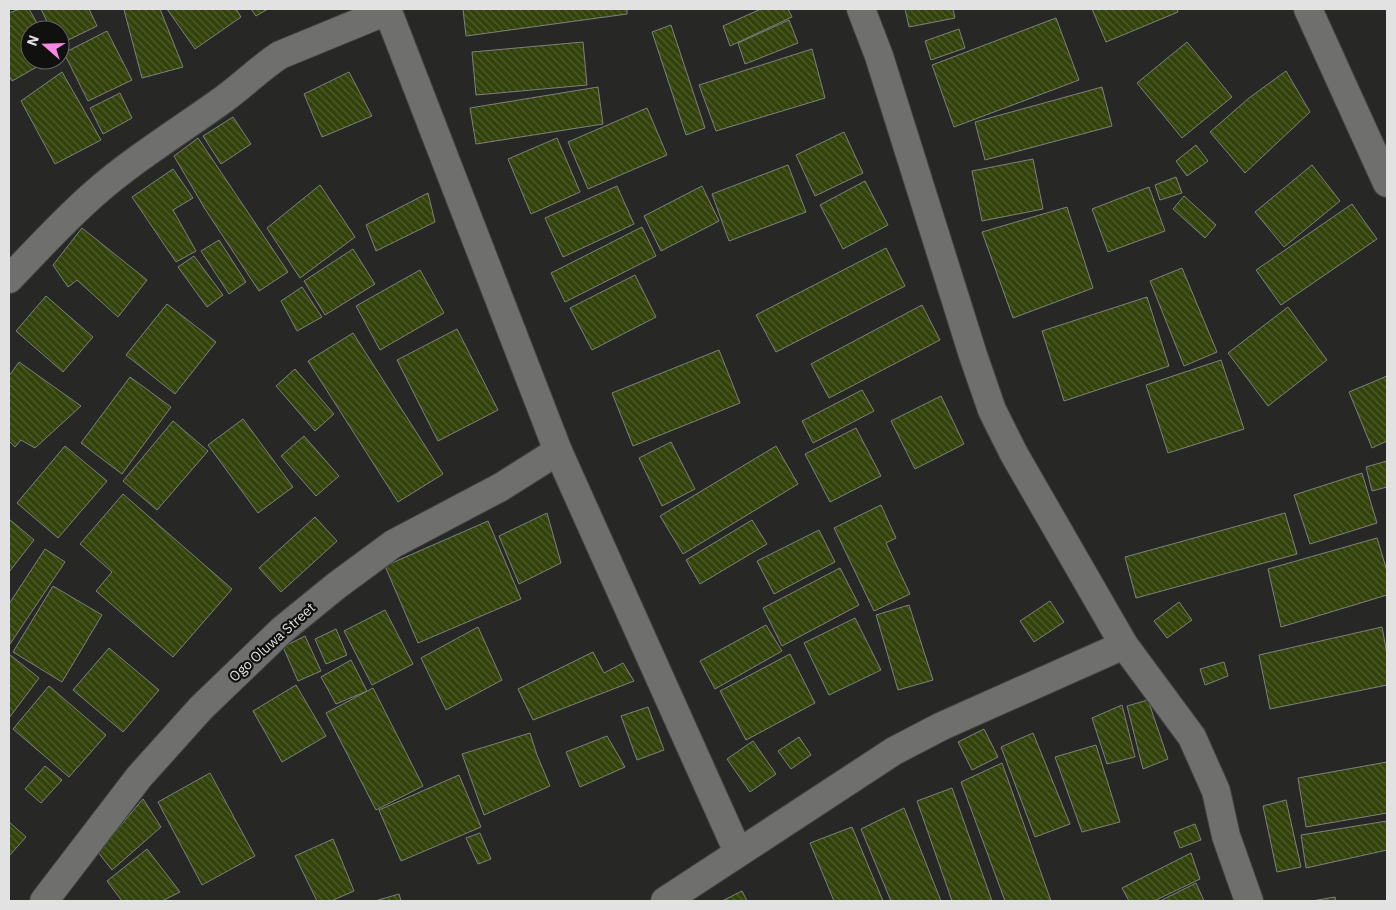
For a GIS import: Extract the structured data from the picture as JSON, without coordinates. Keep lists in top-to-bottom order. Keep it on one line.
{"streets":{"street":["Ogo Oluwa Street"]},"north":"left"}
